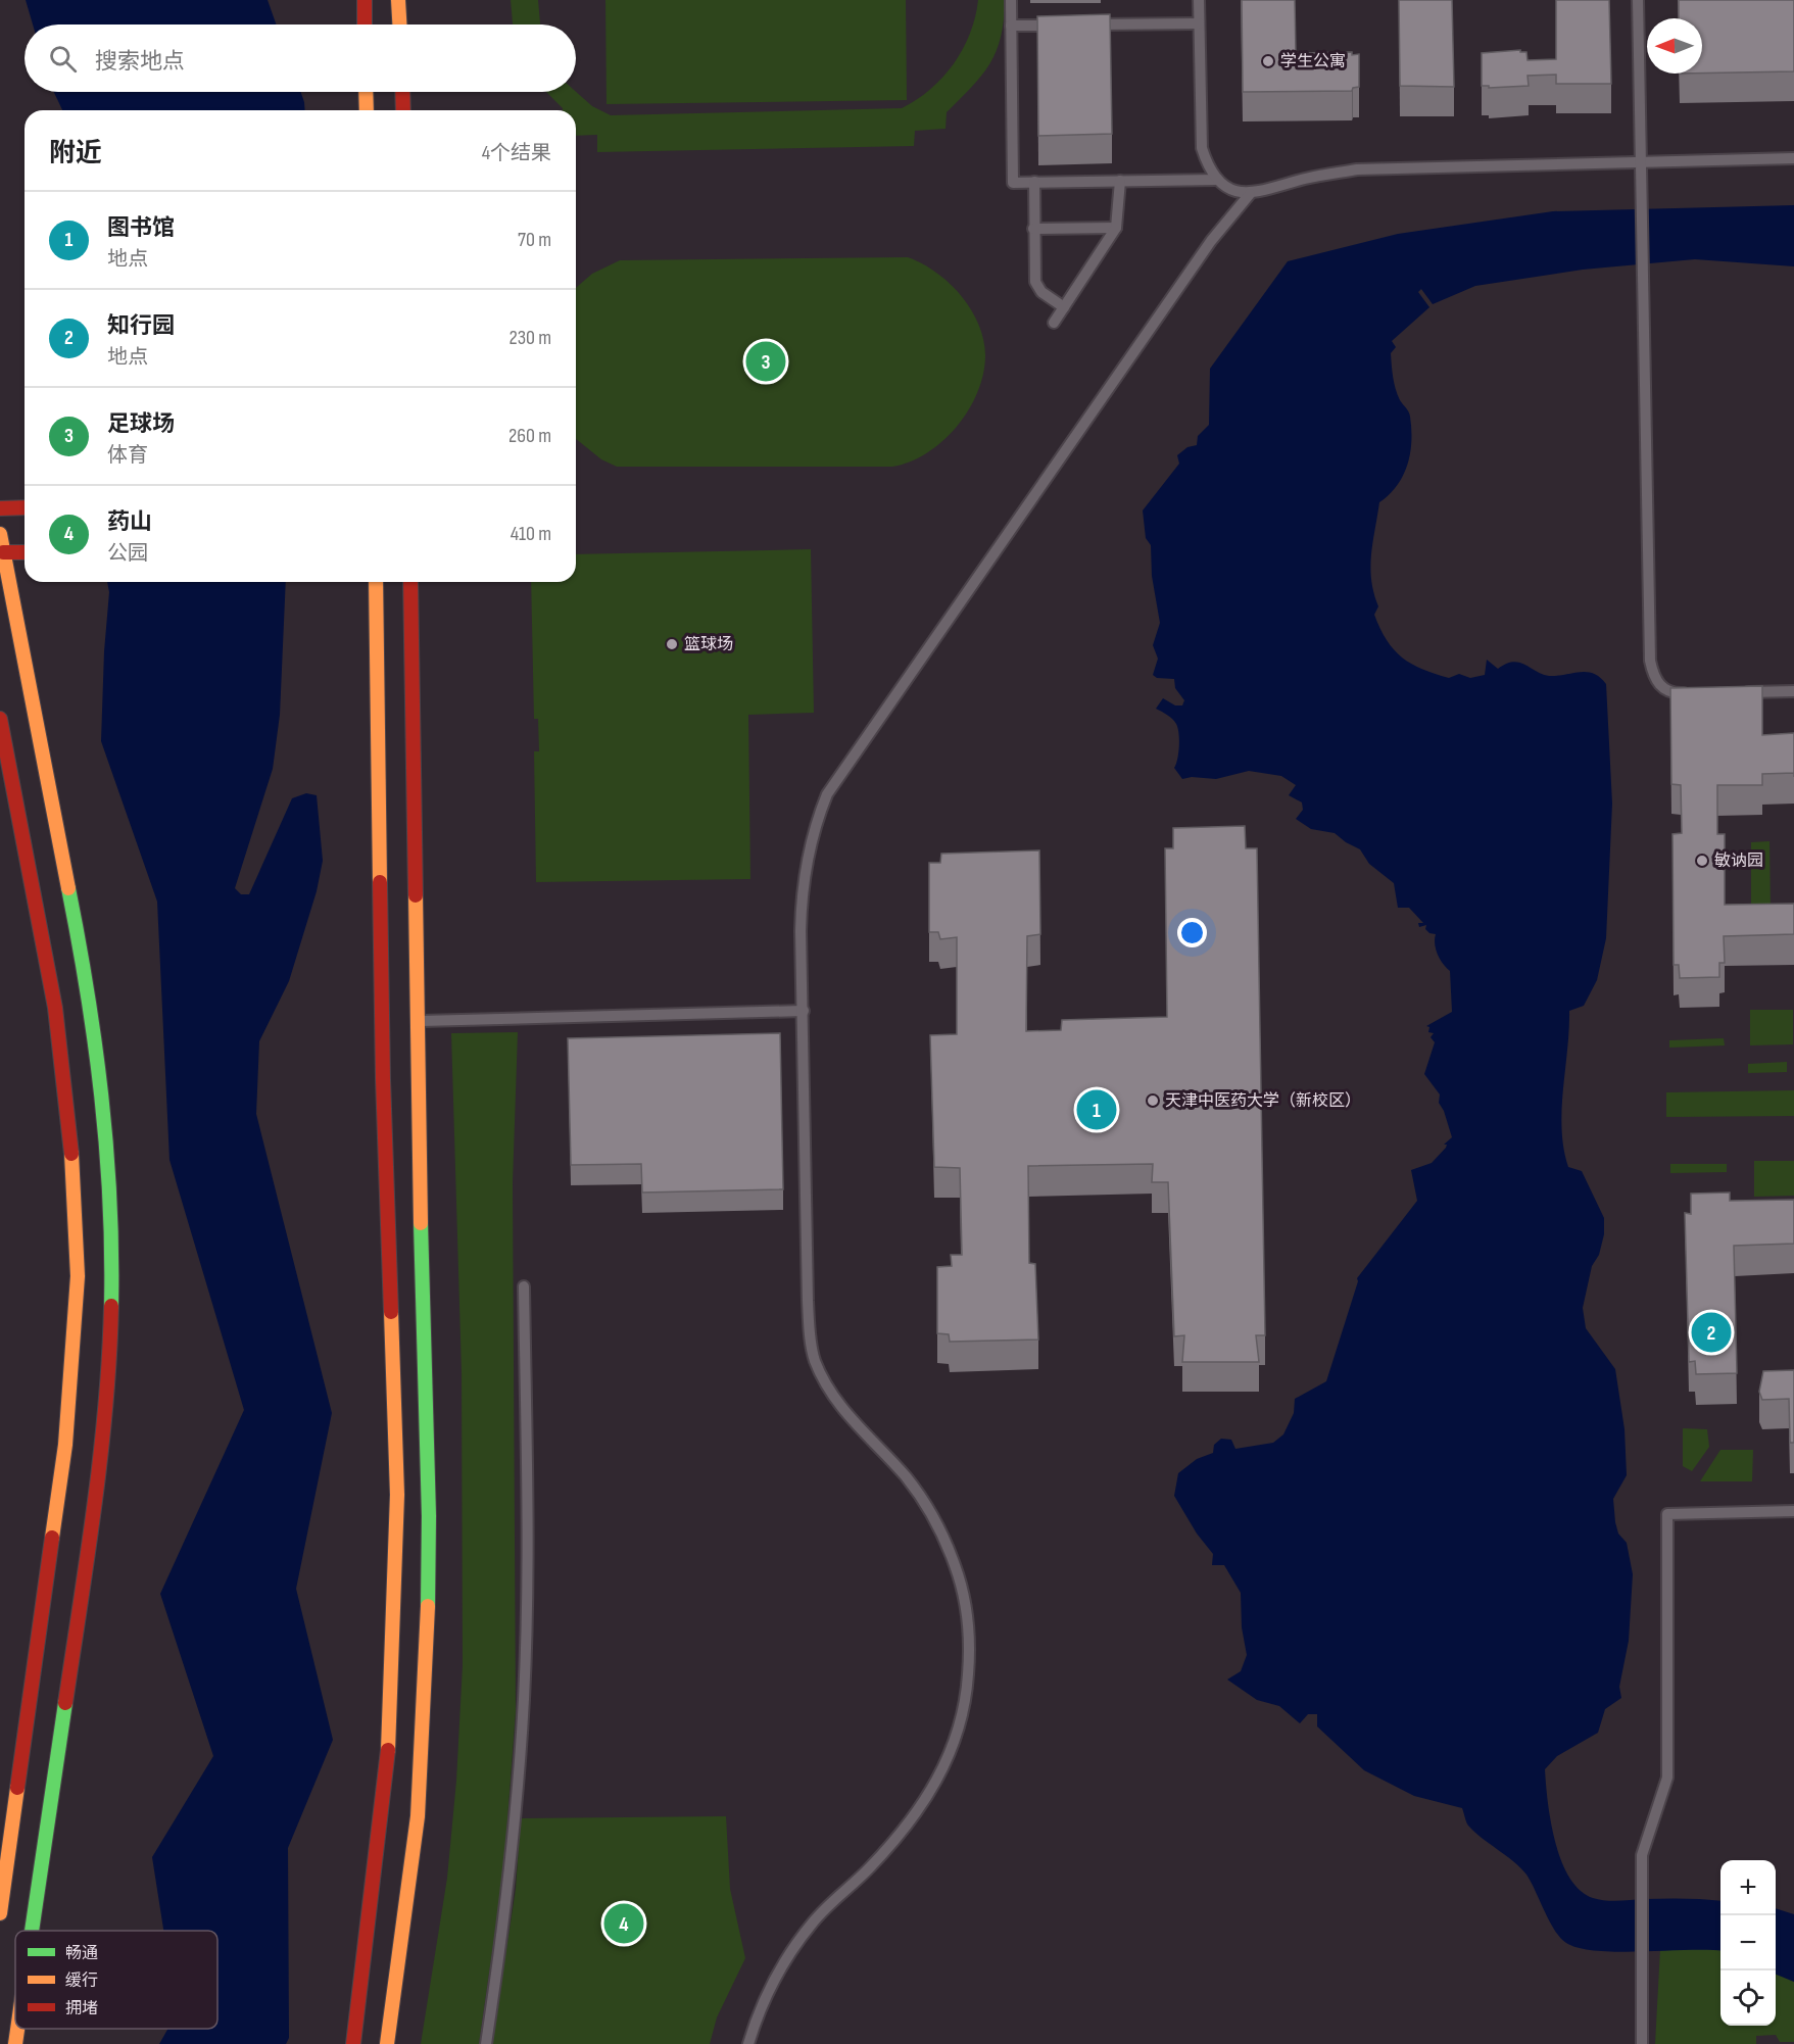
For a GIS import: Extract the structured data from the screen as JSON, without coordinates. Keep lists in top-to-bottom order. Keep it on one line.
{"places":["学生公寓","篮球场","敏讷园","天津中医药大学（新校区）"],"legend":["畅通","缓行","拥堵"],"north":"left","page":{"search":"搜索地点","heading":["附近","4个结果"],"list":[{"mark":"1","name":"图书馆","note":"地点","value":"70 m"},{"mark":"2","name":"知行园","note":"地点","value":"230 m"},{"mark":"3","name":"足球场","note":"体育","value":"260 m"},{"mark":"4","name":"药山","note":"公园","value":"410 m"}],"pins":["3","1","2","4"],"map_buttons":["+","−"]}}
